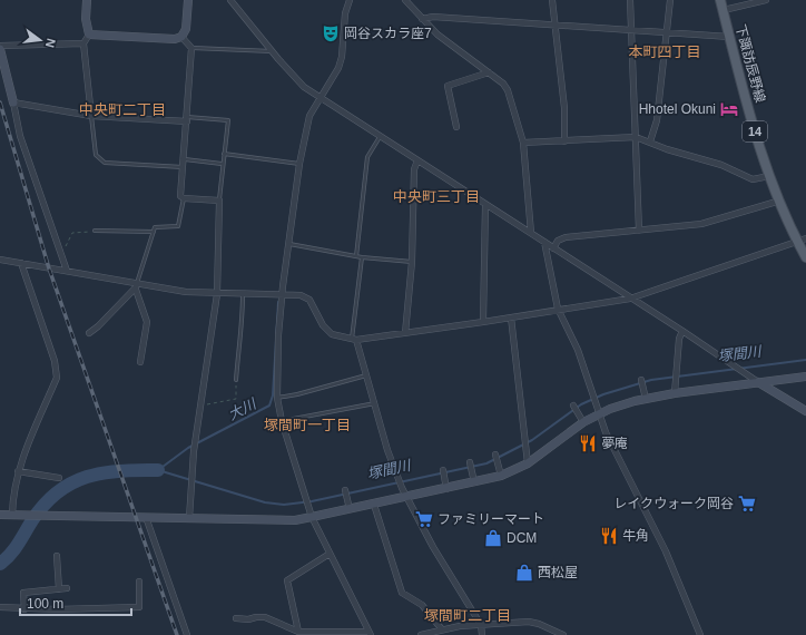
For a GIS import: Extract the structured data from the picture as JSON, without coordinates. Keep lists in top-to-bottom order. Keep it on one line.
{"streets":{"main road":["下諏訪辰野線","14"]},"districts":["本町四丁目","中央町二丁目","中央町三丁目","塚間町一丁目","塚間町二丁目"],"water":["塚間川","大川"],"places":{"theatre":["岡谷スカラ座7"],"hotel":["Hhotel Okuni"],"restaurant":["夢庵","牛角"],"supermarket":["レイクウォーク岡谷","ファミリーマート"],"shop":["DCM","西松屋"]},"scale_bar":"100 m","north":"right"}
